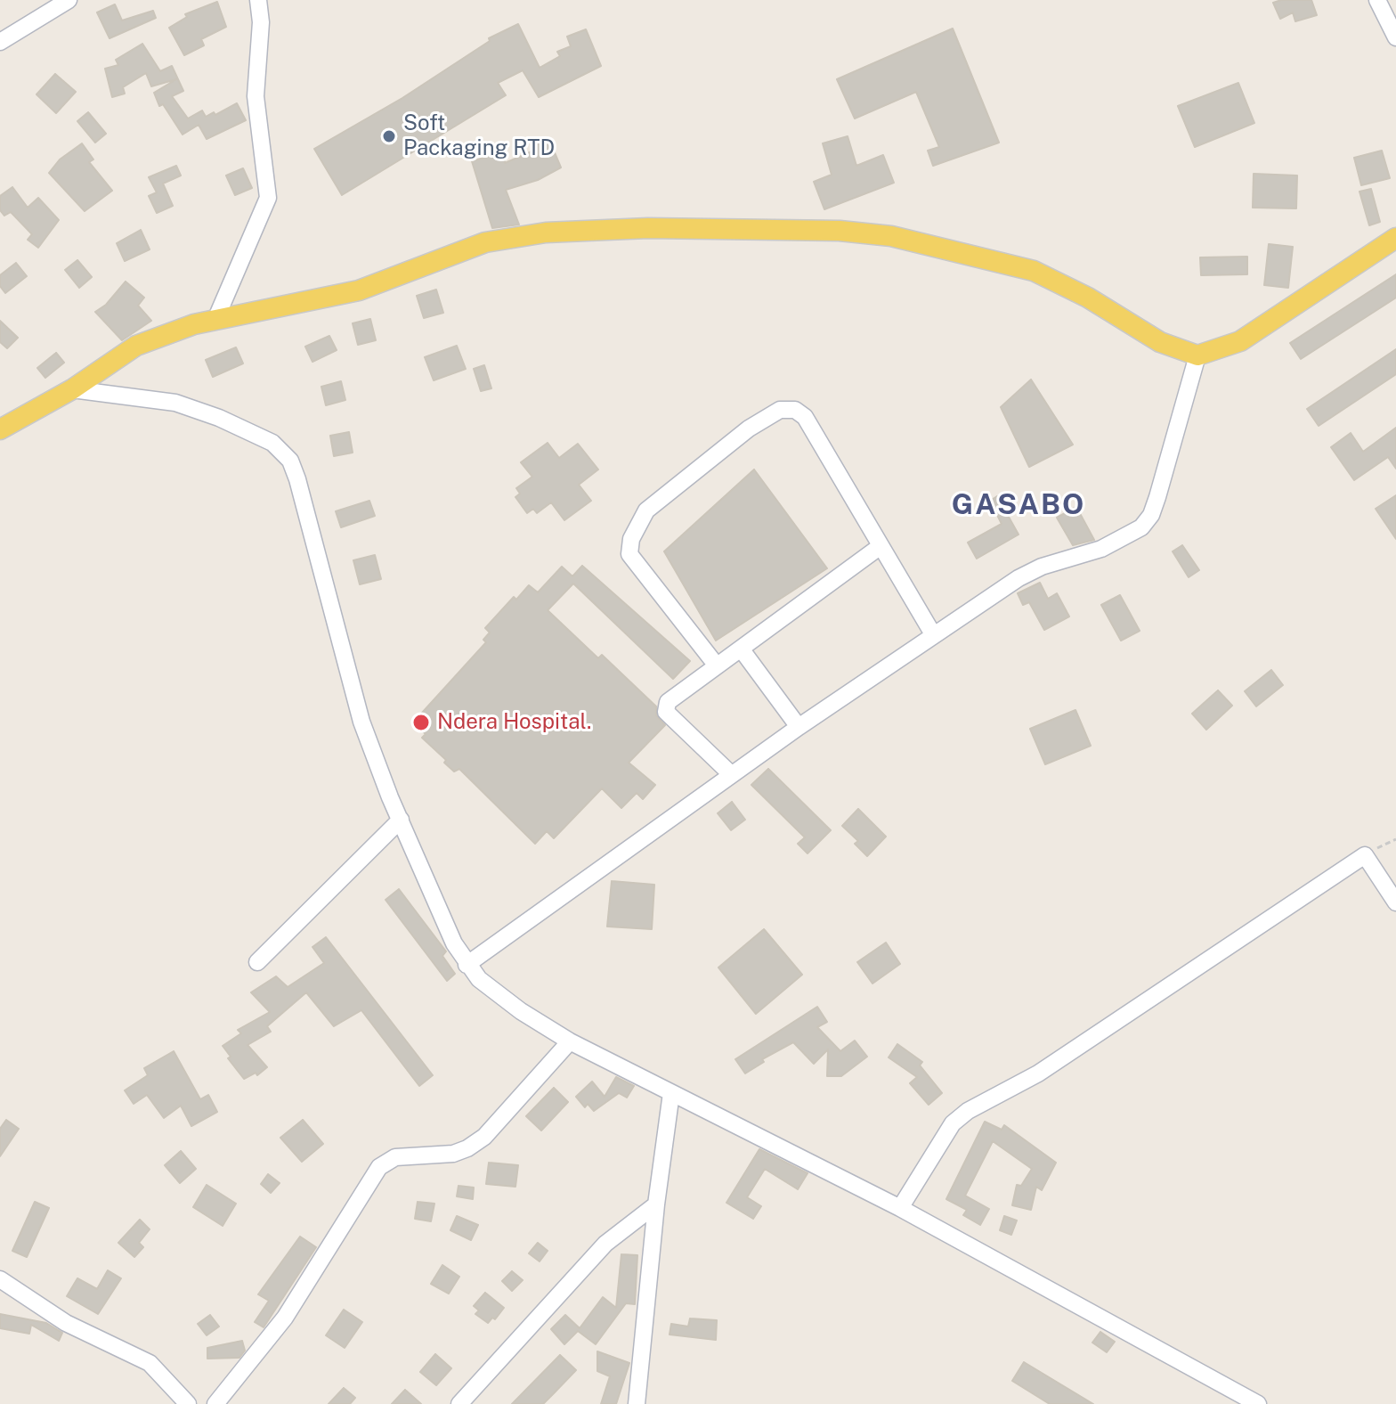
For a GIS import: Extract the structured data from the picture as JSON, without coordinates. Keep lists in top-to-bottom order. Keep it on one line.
{"districts":["GASABO"],"places":["Soft Packaging RTD","Ndera Hospital."]}
